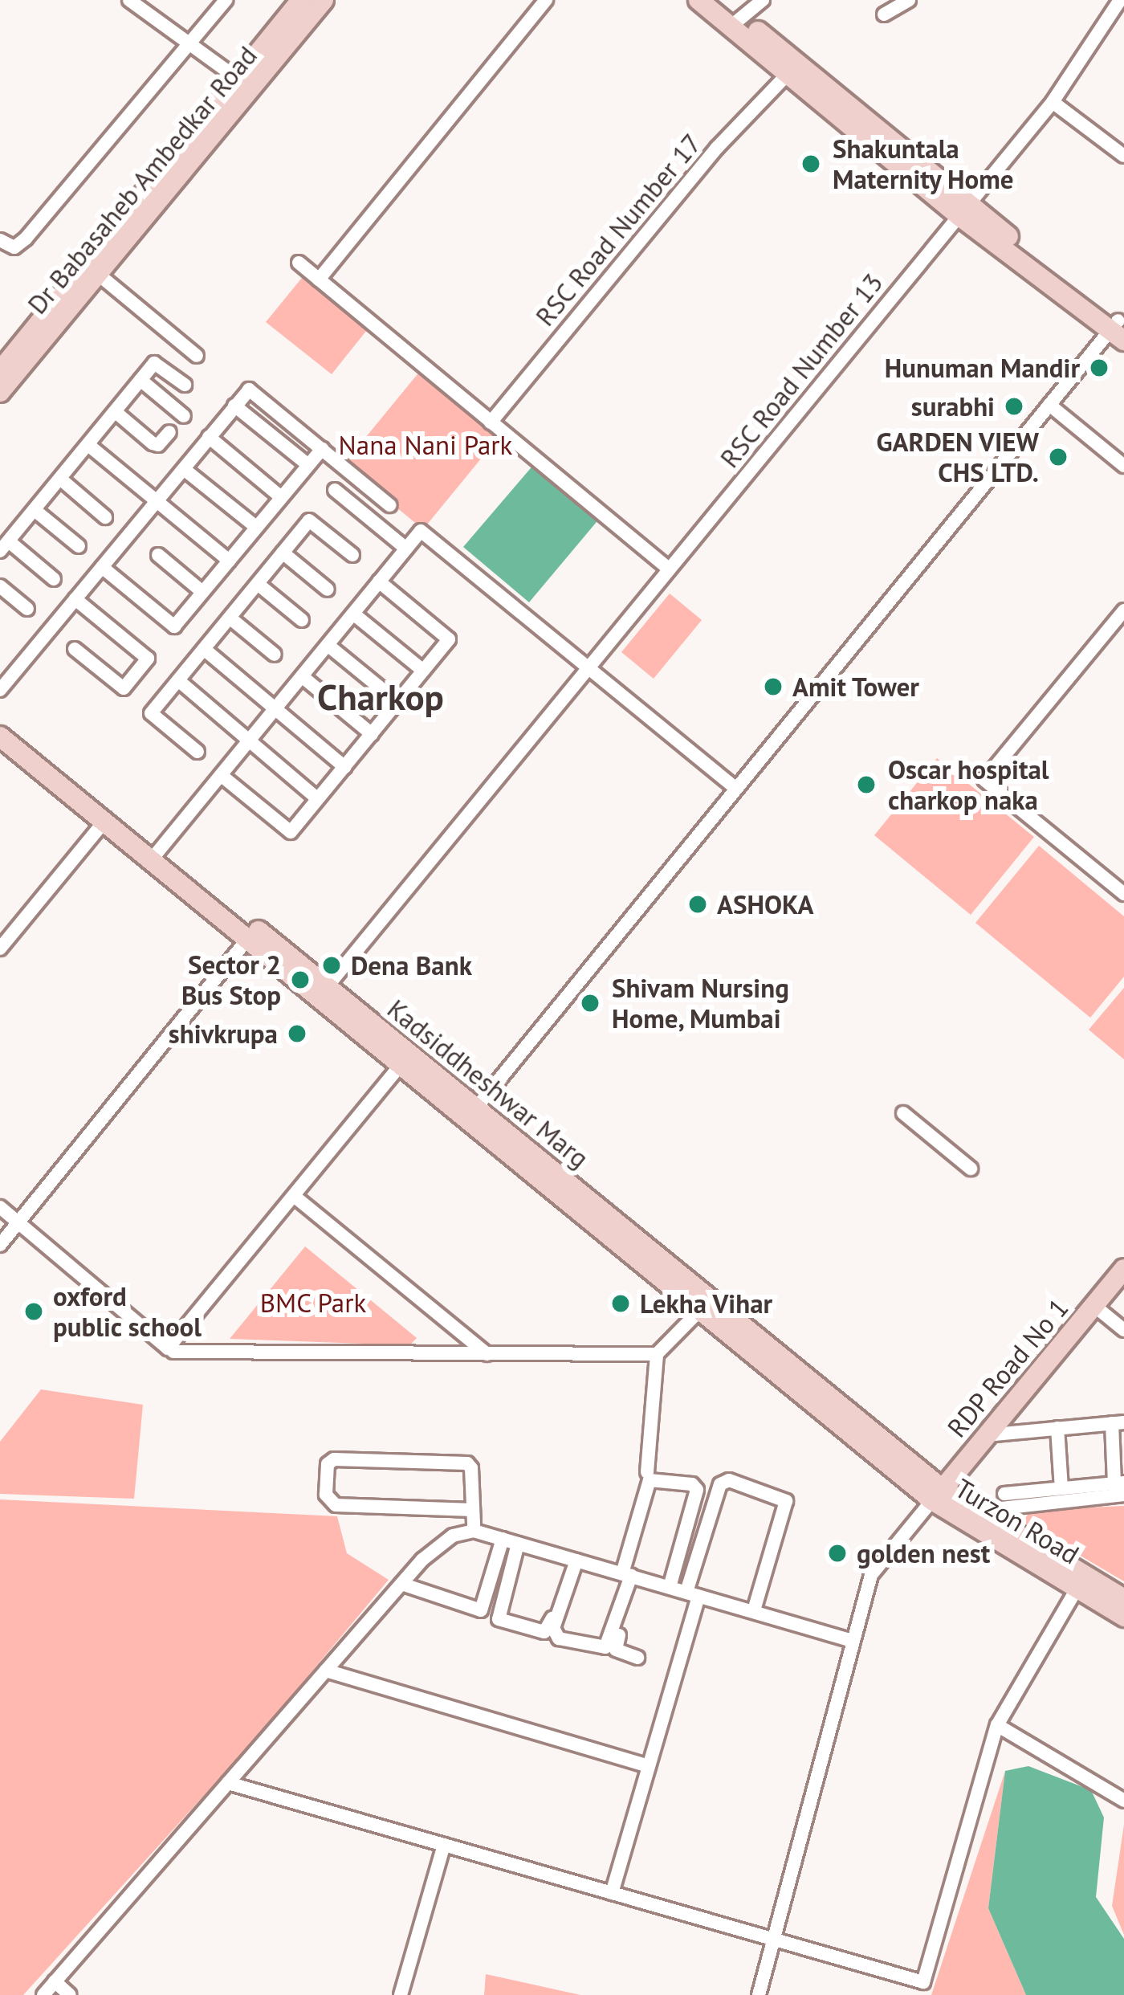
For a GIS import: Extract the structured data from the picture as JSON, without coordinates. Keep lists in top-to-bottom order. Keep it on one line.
{"streets":{"street":["Dr Babasaheb Ambedkar Road","RSC Road Number 17","RSC Road Number 13","Kadsiddheshwar Marg","RDP Road No 1","Turzon Road"]},"crossings":[["RSC Road Number 13","Kadsiddheshwar Marg"],["Kadsiddheshwar Marg","RDP Road No 1"],["Kadsiddheshwar Marg","Turzon Road"],["RDP Road No 1","Turzon Road"]],"districts":["Charkop"],"parks":["Nana Nani Park","BMC Park"],"places":["Shakuntala Maternity Home","Hunuman Mandir","surabhi","GARDEN VIEW CHS LTD.","Amit Tower","Oscar hospital charkop naka","ASHOKA","Dena Bank","Sector 2 Bus Stop","Shivam Nursing Home, Mumbai","shivkrupa","Lekha Vihar","oxford public school","golden nest"]}
